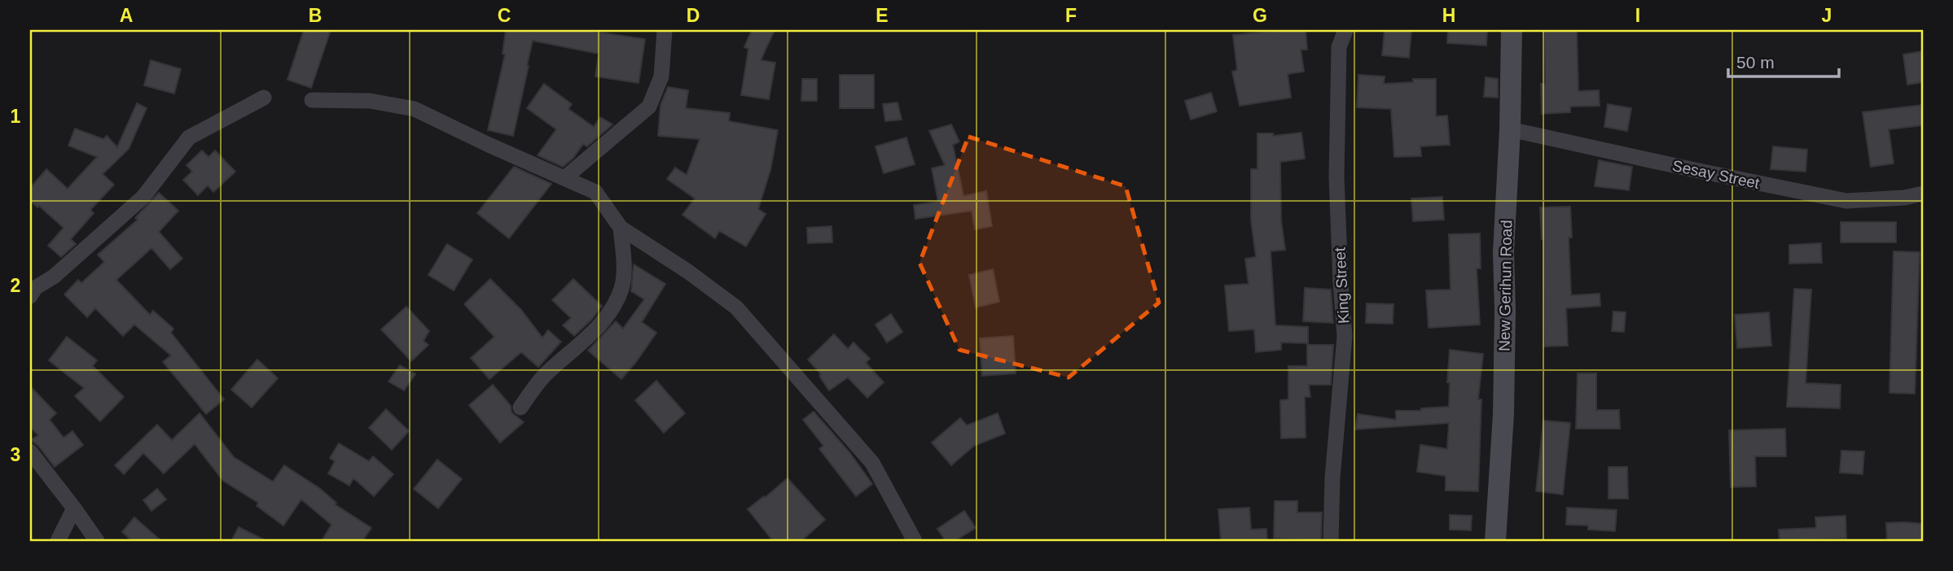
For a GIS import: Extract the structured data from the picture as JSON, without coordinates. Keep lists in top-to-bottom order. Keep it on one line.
{"streets":{"street":["Sesay Street","King Street","New Gerihun Road"]},"crossings":[["Sesay Street","New Gerihun Road"]],"scale_bar":"50 m","grid":{"columns":["A","B","C","D","E","F","G","H","I","J"],"rows":["1","2","3"]}}
